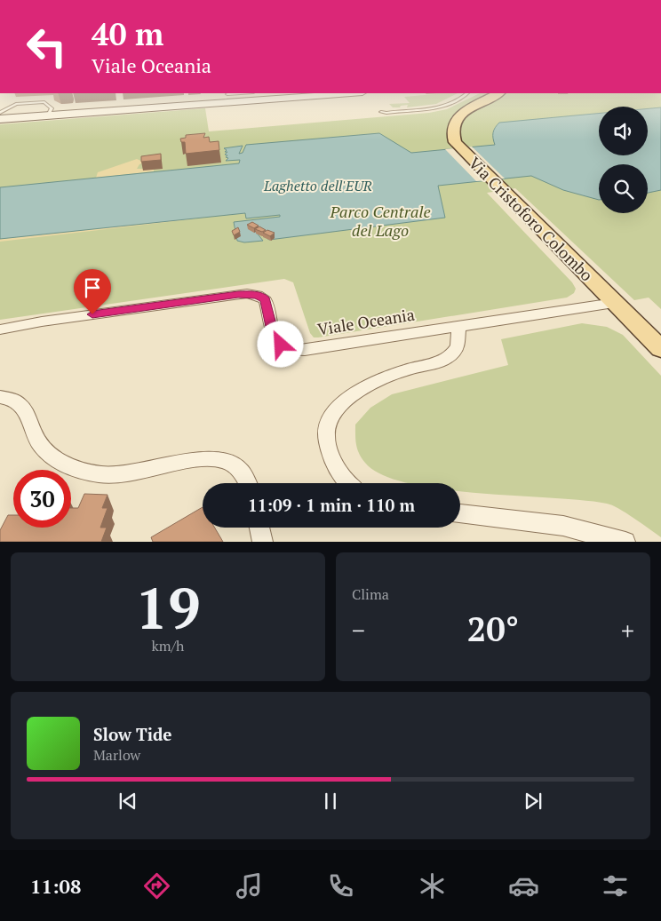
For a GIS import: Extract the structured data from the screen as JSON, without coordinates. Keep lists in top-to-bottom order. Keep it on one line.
{"streets":{"main road":["Via Cristoforo Colombo"],"street":["Viale Oceania"]},"crossings":[["Via Cristoforo Colombo","Viale Oceania"]],"water":["Laghetto dell'EUR"],"parks":["Parco Centrale del Lago"],"page":{"turn":["40 m","Viale Oceania"],"limit":"30","trip":"11:09 · 1 min · 110 m","tile":[["19","km/h"],"Clima"],"heat":["−","20°","+"],"song":["Slow Tide","Marlow"],"tabs":"11:08"}}
